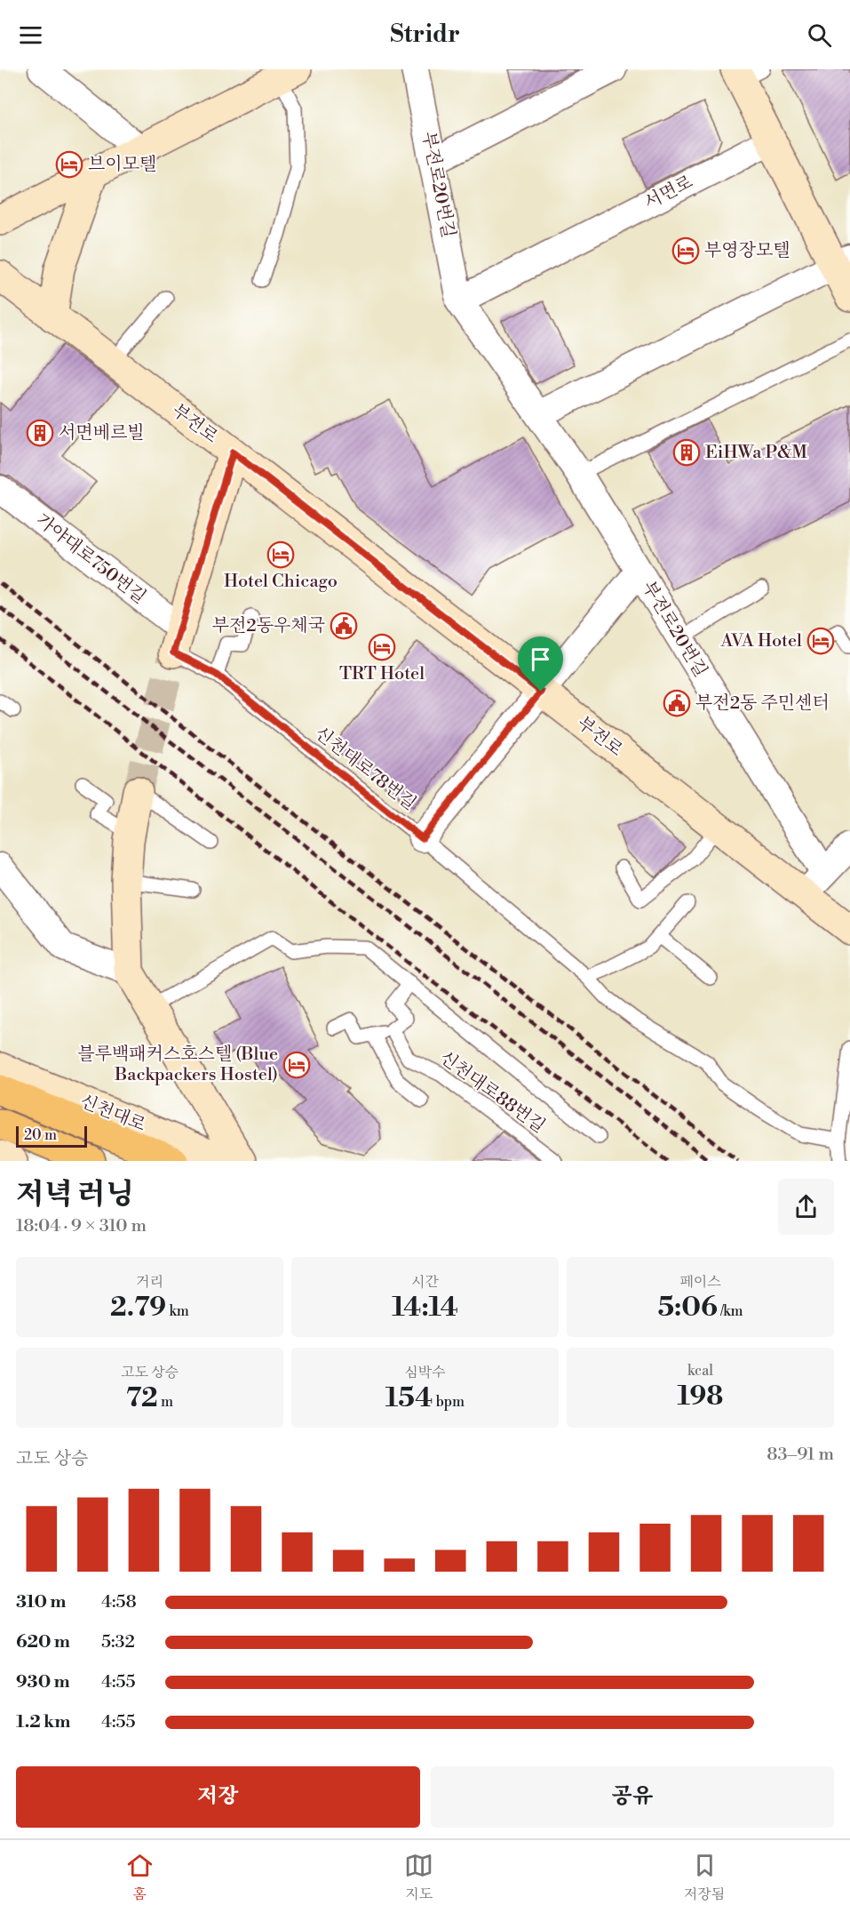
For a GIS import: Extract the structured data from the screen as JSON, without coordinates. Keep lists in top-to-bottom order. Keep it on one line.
{"streets":{"main road":["부전로","신천대로"],"street":["부전로20번길","서면로","가야대로750번길"],"lane":["신천대로78번길","신천대로88번길"]},"crossings":[["부전로20번길","서면로"],["가야대로750번길","신천대로78번길"]],"places":{"hotel":["브이모텔","부영장모텔","Hotel Chicago","AVA Hotel","TRT Hotel","블루백패커스호스텔 (Blue Backpackers Hostel)"],"building":["서면베르빌","EiHWa P&M"],"public building":["부전2동우체국","부전2동 주민센터"]},"scale_bar":"20 m","page":{"header":"Stridr","scale":"20 m","heading":["저녁 러닝","18:04 · 9 × 310 m"],"stats":[["거리","2.79 km"],["시간","14:14"],["페이스","5:06 /km"],["고도 상승","72 m"],["심박수","154 bpm"],["kcal","198"]],"chart":["고도 상승","83–91 m"],"list":[{"name":"310 m","note":"4:58"},{"name":"620 m","note":"5:32"},{"name":"930 m","note":"4:55"},{"name":"1.2 km","note":"4:55"}],"buttons":["저장","공유"],"tabs":["홈","지도","저장됨"]}}
